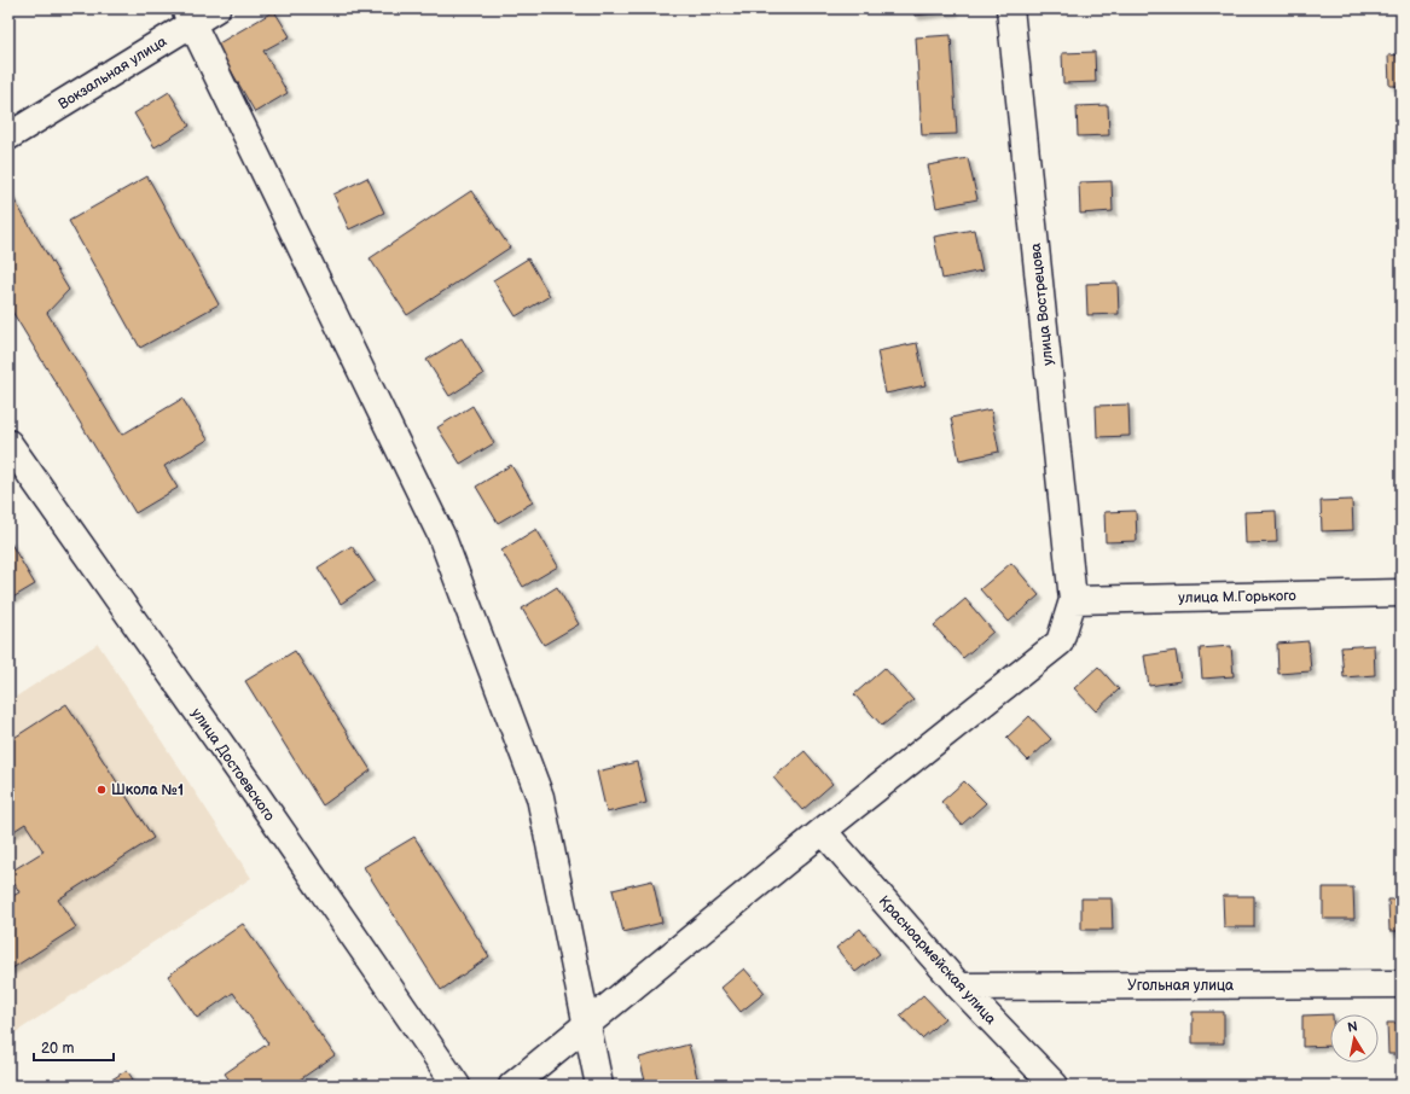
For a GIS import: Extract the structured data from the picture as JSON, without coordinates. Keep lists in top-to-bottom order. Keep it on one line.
{"streets":{"street":["Вокзальная улица","улица Вострецова","улица М.Горького","улица Достоевского","Красноармейская улица","Угольная улица"]},"crossings":[["улица Вострецова","улица М.Горького"],["Красноармейская улица","Угольная улица"]],"places":["Школа №1"],"scale_bar":"20 m","north":"top"}
